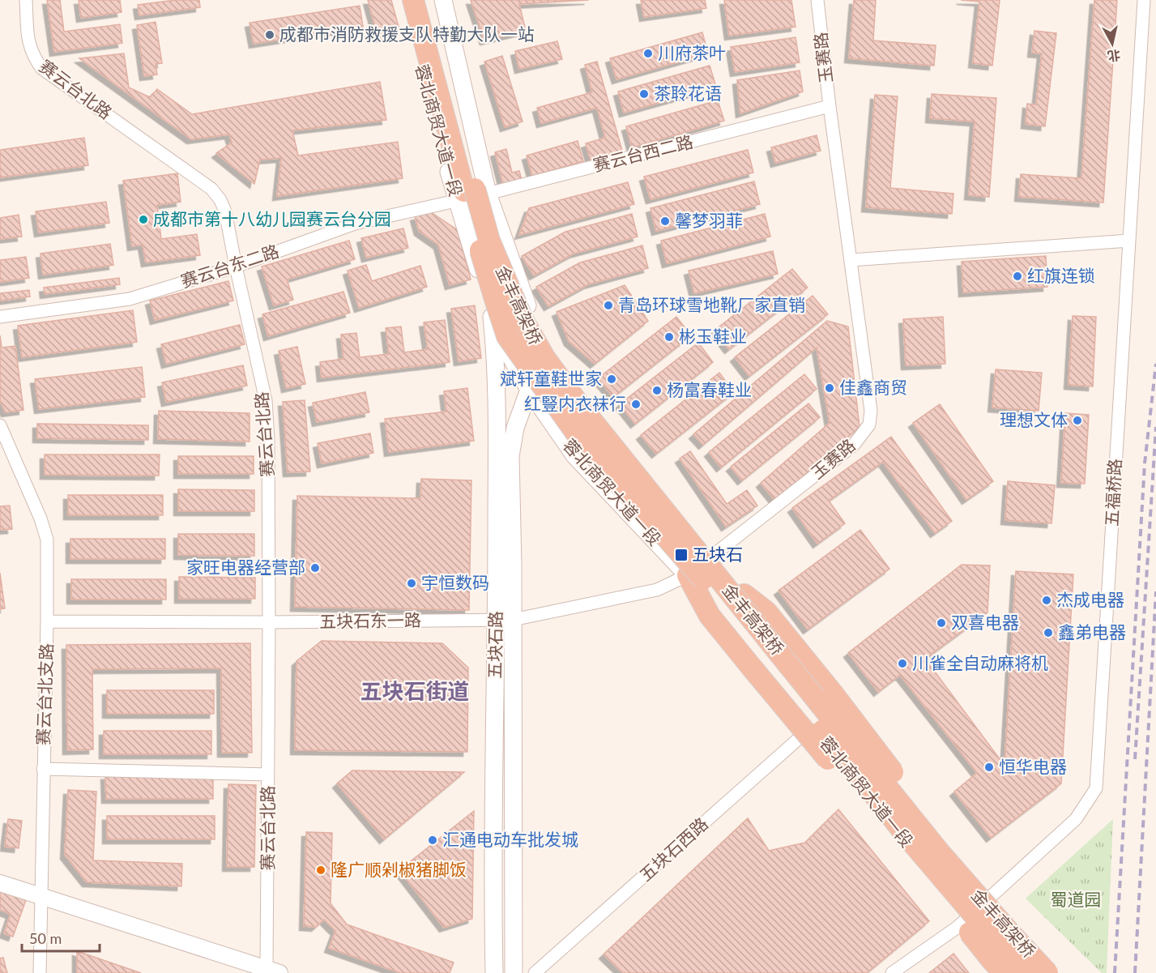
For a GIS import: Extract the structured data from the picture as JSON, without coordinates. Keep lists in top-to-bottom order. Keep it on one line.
{"streets":{"highway":["蓉北商贸大道一段","金丰高架桥"],"main road":["五块石路"],"street":["玉赛路","赛云台北路","赛云台西二路","赛云台东二路","五福桥路","五块石东一路","赛云台北支路","五块石西路"]},"crossings":[["玉赛路","蓉北商贸大道一段"],["玉赛路","赛云台西二路"],["玉赛路","五块石东一路"],["赛云台北路","赛云台东二路"],["赛云台北路","五块石东一路"],["蓉北商贸大道一段","赛云台西二路"],["蓉北商贸大道一段","赛云台东二路"],["蓉北商贸大道一段","金丰高架桥"],["蓉北商贸大道一段","五福桥路"],["蓉北商贸大道一段","五块石东一路"],["蓉北商贸大道一段","五块石路"],["蓉北商贸大道一段","五块石西路"],["赛云台西二路","赛云台东二路"],["赛云台西二路","金丰高架桥"],["赛云台东二路","金丰高架桥"],["五块石东一路","五块石路"],["五块石东一路","赛云台北支路"]],"districts":["五块石街道"],"parks":["蜀道园"],"places":{"other":["成都市消防救援支队特勤大队一站","川府茶叶","茶聆花语","成都市第十八幼儿园赛云台分园","馨梦羽菲","红旗连锁","青岛环球雪地靴厂家直销","彬玉鞋业","斌轩童鞋世家","佳鑫商贸","杨富春鞋业","红豎内衣袜行","理想文体","家旺电器经营部","宇恒数码","杰成电器","双喜电器","鑫弟电器","川雀全自动麻将机","恒华电器","汇通电动车批发城","隆广顺剁椒猪脚饭"],"transit":["五块石"]},"scale_bar":"50 m","north":"bottom"}
